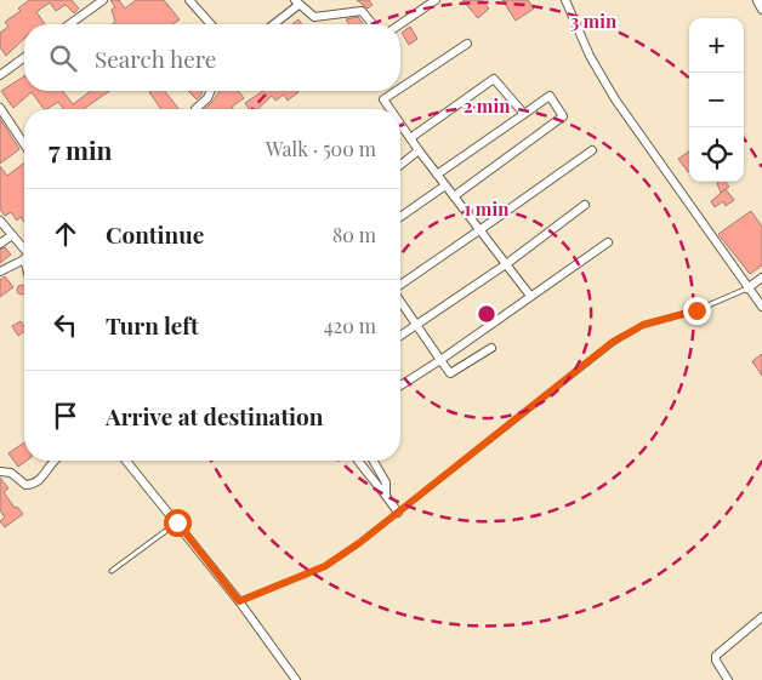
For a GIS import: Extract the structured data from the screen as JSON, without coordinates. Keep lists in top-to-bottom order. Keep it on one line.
{"page":{"map_buttons":["+","−"],"search":"Search here","heading":["7 min","Walk · 500 m"],"list":[["Continue","80 m"],["Turn left","420 m"],"Arrive at destination"]},"rings":["3 min","2 min","1 min"]}
